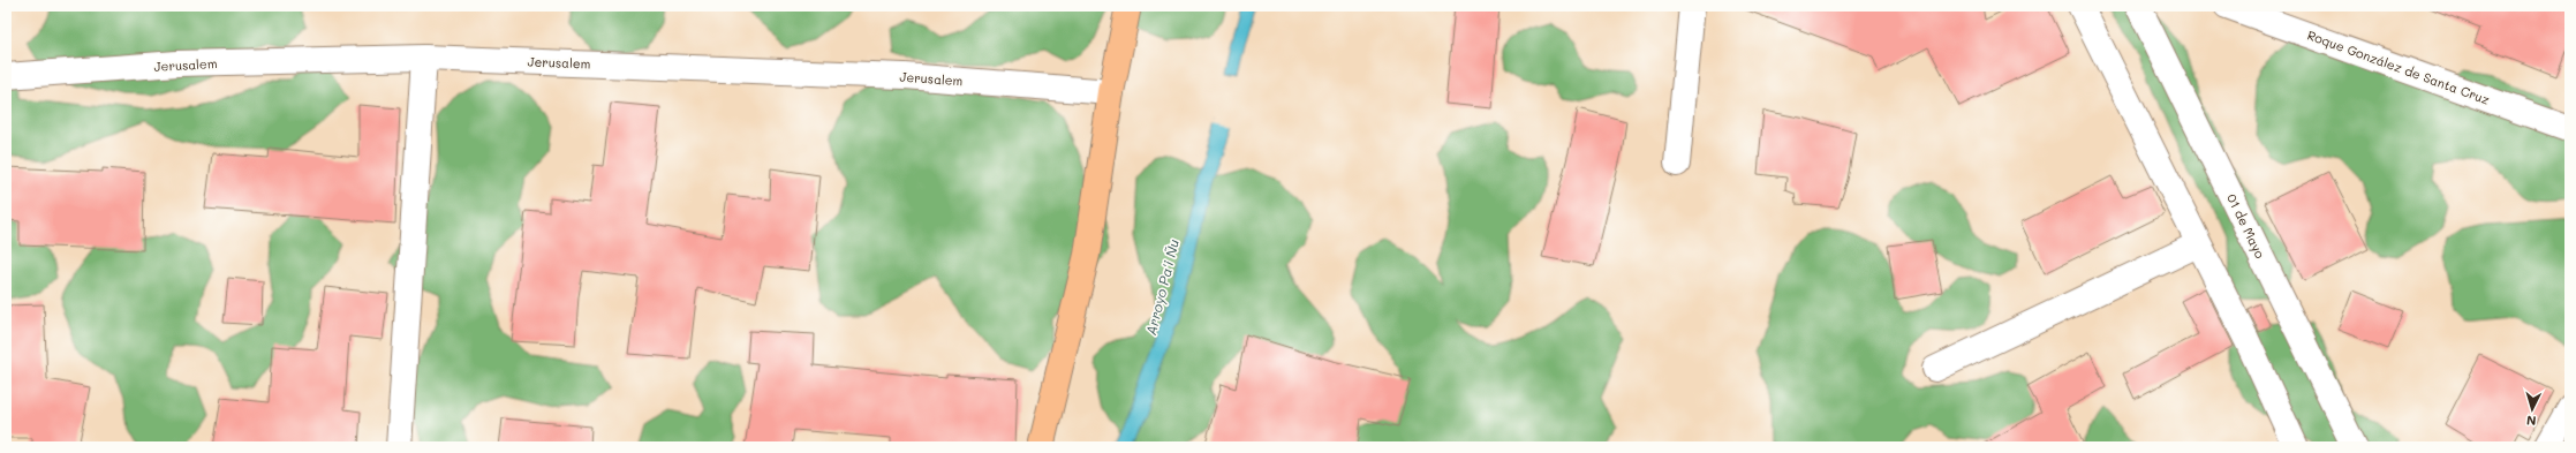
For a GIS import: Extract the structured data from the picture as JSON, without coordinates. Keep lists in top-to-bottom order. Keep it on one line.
{"streets":{"street":["Jerusalem","Roque González de Santa Cruz","01 de Mayo"]},"water":["Arroyo Pa'i Ñu"],"north":"bottom"}
